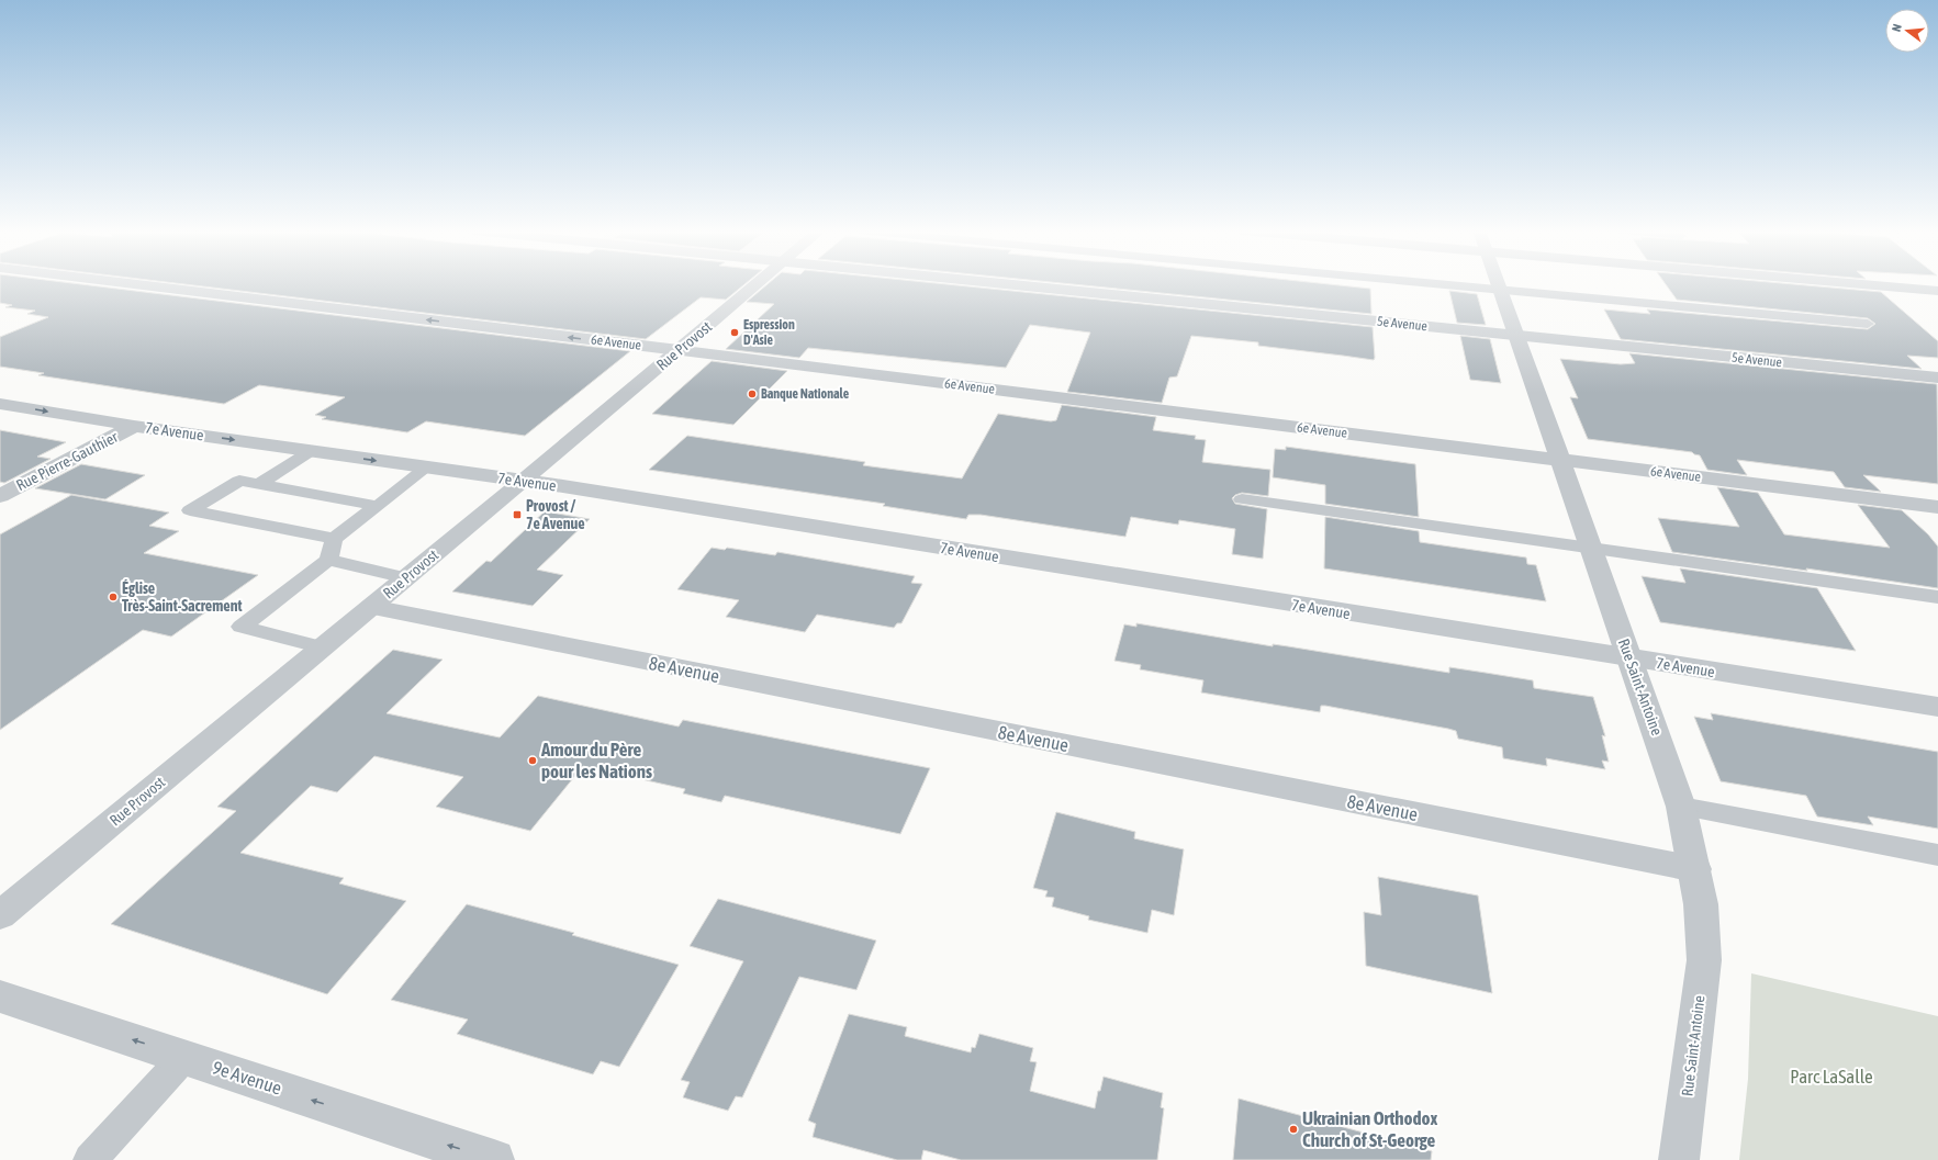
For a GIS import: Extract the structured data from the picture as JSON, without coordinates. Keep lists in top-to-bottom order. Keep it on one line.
{"streets":{"street":["5e Avenue","6e Avenue","Rue Provost","7e Avenue","Rue Pierre-Gauthier","8e Avenue","Rue Saint-Antoine","9e Avenue"]},"crossings":[["5e Avenue","Rue Saint-Antoine"],["6e Avenue","Rue Provost"],["6e Avenue","Rue Saint-Antoine"],["Rue Provost","7e Avenue"],["Rue Provost","8e Avenue"],["7e Avenue","Rue Pierre-Gauthier"],["7e Avenue","Rue Saint-Antoine"],["8e Avenue","Rue Saint-Antoine"]],"one_way":["9e Avenue"],"parks":["Parc LaSalle"],"places":{"other":["Espression D'Asie","Banque Nationale","Église Très-Saint-Sacrement","Amour du Père pour les Nations","Ukrainian Orthodox Church of St-George"],"transit":["Provost / 7e Avenue"]},"north":"left"}
